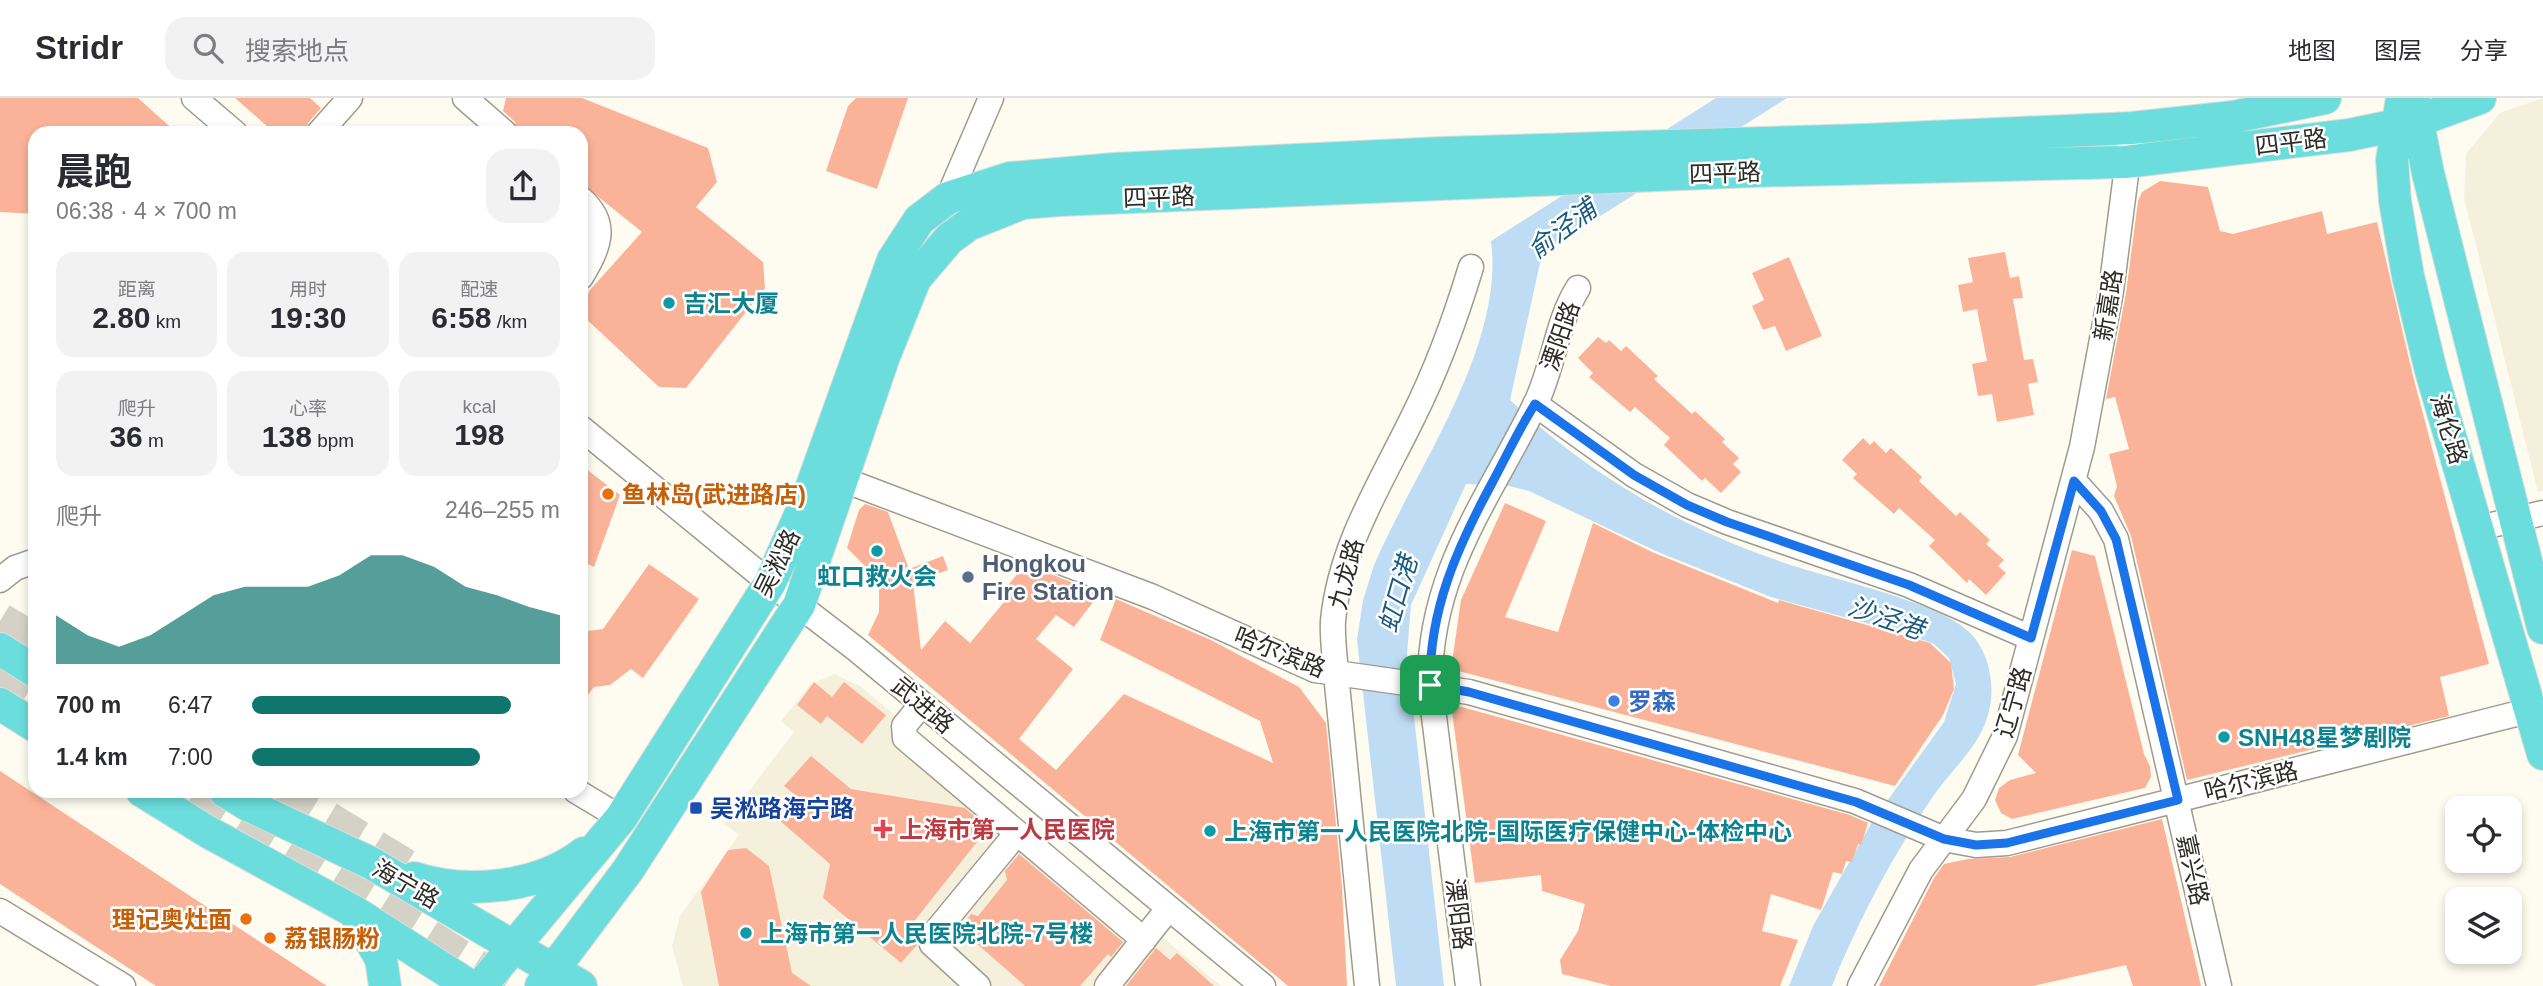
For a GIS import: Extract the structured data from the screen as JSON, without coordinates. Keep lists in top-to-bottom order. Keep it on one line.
{"streets":{"main road":["四平路","海伦路","吴淞路","海宁路"],"street":["新嘉路","溧阳路","九龙路","哈尔滨路","辽宁路","武进路","嘉兴路"]},"crossings":[["四平路","新嘉路"],["四平路","海伦路"],["四平路","吴淞路"],["新嘉路","辽宁路"],["新嘉路","嘉兴路"],["溧阳路","哈尔滨路"],["溧阳路","辽宁路"],["海伦路","哈尔滨路"],["吴淞路","哈尔滨路"],["吴淞路","武进路"],["吴淞路","海宁路"],["九龙路","哈尔滨路"],["哈尔滨路","辽宁路"],["哈尔滨路","嘉兴路"]],"water":["俞泾浦","虹口港","沙泾港"],"places":{"other":["吉汇大厦","鱼林岛(武进路店)","虹口救火会","Hongkou Fire Station","罗森","SNH48星梦剧院","上海市第一人民医院北院-国际医疗保健中心-体检中心","理记奥灶面","上海市第一人民医院北院-7号楼","荔银肠粉"],"transit":["吴淞路海宁路"],"health":["上海市第一人民医院"]},"page":{"header":"Stridr","search":"搜索地点","nav":["地图","图层","分享"],"heading":["晨跑","06:38 · 4 × 700 m"],"stats":[["距离","2.80 km"],["用时","19:30"],["配速","6:58 /km"],["爬升","36 m"],["心率","138 bpm"],["kcal","198"]],"chart":["爬升","246–255 m"],"list":[{"name":"700 m","note":"6:47"},{"name":"1.4 km","note":"7:00"}]}}
